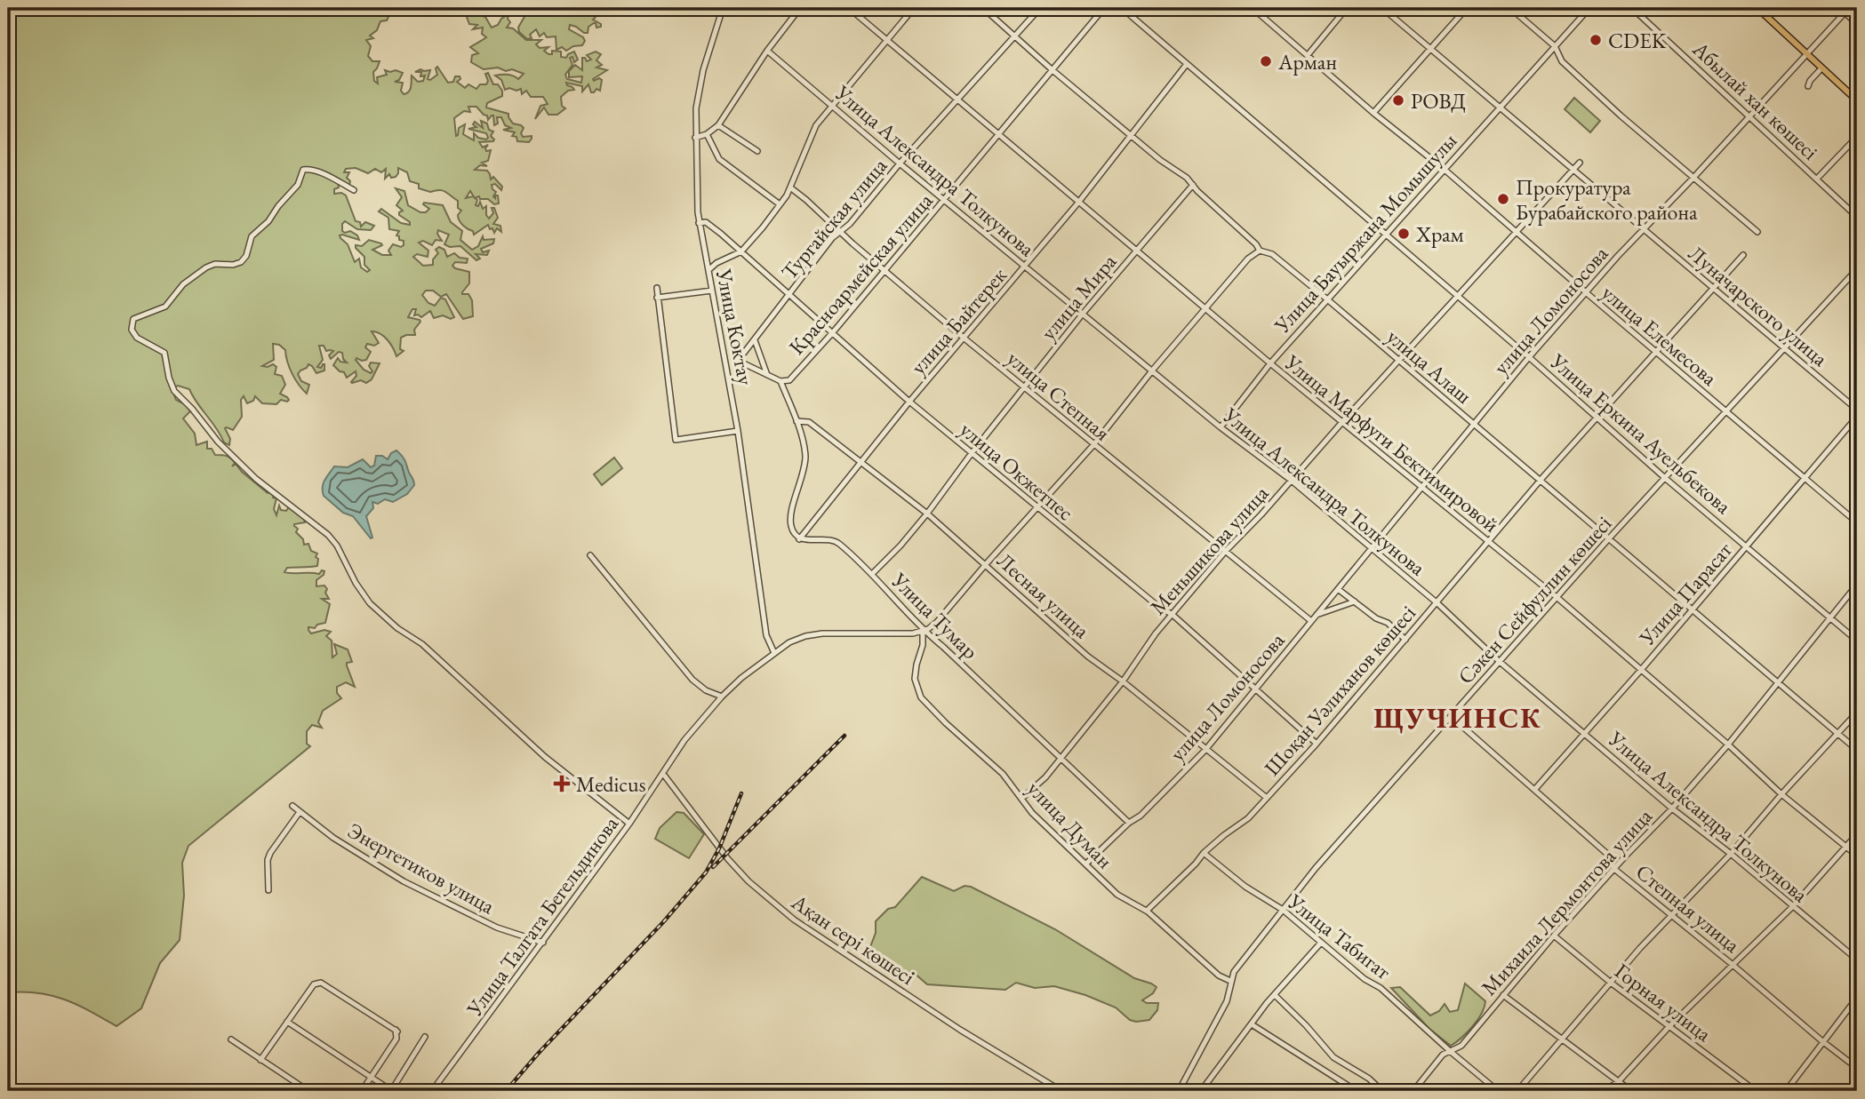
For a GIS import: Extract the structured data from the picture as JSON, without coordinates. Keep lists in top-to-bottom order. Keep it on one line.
{"streets":{"street":["Абылай хан көшесі","Улица Александра Толкунова","Тургайская улица","Улица Бауыржана Момышулы","Красноармейская улица","улица Мира","Луначарского улица","улица Ломоносова","улица Байтерек","Улица Коктау","улица Елемесова","улица Алаш","улица Степная","Улица Еркина Ауельбекова","Улица Марфуги Бектимировой","улица Окжетпес","Меньшикова улица","Улица Парасат","Лесная улица","Сәкен Сейфуллин көшесі","Улица Тумар","Шоқан Уәлиханов көшесі","улица Думан","Энергетиков улица","Михаила Лермонтова улица","Степная улица","Улица Талгата Бегельдинова","Улица Табигат","Ақан сері көшесі","Горная улица"]},"crossings":[["Абылай хан көшесі","улица Ломоносова"],["Улица Александра Толкунова","Тургайская улица"],["Улица Александра Толкунова","Улица Бауыржана Момышулы"],["Улица Александра Толкунова","Красноармейская улица"],["Улица Александра Толкунова","улица Мира"],["Улица Александра Толкунова","улица Ломоносова"],["Улица Александра Толкунова","улица Байтерек"],["Улица Александра Толкунова","Меньшикова улица"],["Улица Александра Толкунова","Улица Парасат"],["Улица Александра Толкунова","Сәкен Сейфуллин көшесі"],["Улица Александра Толкунова","Шоқан Уәлиханов көшесі"],["Улица Александра Толкунова","Михаила Лермонтова улица"],["Тургайская улица","Улица Коктау"],["Тургайская улица","улица Алаш"],["Тургайская улица","улица Степная"],["Тургайская улица","Улица Марфуги Бектимировой"],["Тургайская улица","улица Окжетпес"],["Улица Бауыржана Момышулы","Луначарского улица"],["Улица Бауыржана Момышулы","улица Елемесова"],["Улица Бауыржана Момышулы","улица Алаш"],["Улица Бауыржана Момышулы","Улица Еркина Ауельбекова"],["Улица Бауыржана Момышулы","Улица Марфуги Бектимировой"],["Красноармейская улица","улица Алаш"],["Красноармейская улица","улица Степная"],["Красноармейская улица","Улица Марфуги Бектимировой"],["Красноармейская улица","улица Окжетпес"],["улица Мира","улица Алаш"],["улица Мира","улица Степная"],["улица Мира","Улица Марфуги Бектимировой"],["улица Мира","улица Окжетпес"],["улица Мира","Лесная улица"],["улица Мира","Улица Тумар"],["Луначарского улица","улица Ломоносова"],["Луначарского улица","Меньшикова улица"],["Луначарского улица","Сәкен Сейфуллин көшесі"],["Луначарского улица","Шоқан Уәлиханов көшесі"],["улица Ломоносова","улица Елемесова"],["улица Ломоносова","улица Алаш"],["улица Ломоносова","улица Степная"],["улица Ломоносова","Улица Еркина Ауельбекова"],["улица Ломоносова","Улица Марфуги Бектимировой"],["улица Ломоносова","улица Окжетпес"],["улица Ломоносова","Лесная улица"],["улица Ломоносова","Улица Тумар"],["улица Ломоносова","улица Думан"],["улица Байтерек","улица Алаш"],["улица Байтерек","улица Степная"],["улица Байтерек","Улица Еркина Ауельбекова"],["улица Байтерек","Улица Марфуги Бектимировой"],["улица Байтерек","улица Окжетпес"],["улица Байтерек","Лесная улица"],["улица Байтерек","Улица Тумар"],["Улица Коктау","улица Окжетпес"],["Улица Коктау","Улица Талгата Бегельдинова"],["улица Елемесова","Меньшикова улица"],["улица Елемесова","Улица Парасат"],["улица Елемесова","Сәкен Сейфуллин көшесі"],["улица Елемесова","Шоқан Уәлиханов көшесі"],["улица Алаш","Меньшикова улица"],["улица Алаш","Улица Парасат"],["улица Алаш","Сәкен Сейфуллин көшесі"],["улица Алаш","Шоқан Уәлиханов көшесі"],["улица Алаш","Михаила Лермонтова улица"],["улица Степная","Меньшикова улица"],["Улица Еркина Ауельбекова","Меньшикова улица"],["Улица Еркина Ауельбекова","Улица Парасат"],["Улица Еркина Ауельбекова","Сәкен Сейфуллин көшесі"],["Улица Еркина Ауельбекова","Шоқан Уәлиханов көшесі"],["Улица Еркина Ауельбекова","Михаила Лермонтова улица"],["Улица Марфуги Бектимировой","Меньшикова улица"],["Улица Марфуги Бектимировой","Улица Парасат"],["Улица Марфуги Бектимировой","Сәкен Сейфуллин көшесі"],["Улица Марфуги Бектимировой","Шоқан Уәлиханов көшесі"],["Улица Марфуги Бектимировой","Михаила Лермонтова улица"],["улица Окжетпес","Меньшикова улица"],["улица Окжетпес","Шоқан Уәлиханов көшесі"],["Меньшикова улица","Лесная улица"],["Меньшикова улица","Улица Тумар"],["Меньшикова улица","улица Думан"],["Улица Парасат","Степная улица"],["Лесная улица","Шоқан Уәлиханов көшесі"],["Сәкен Сейфуллин көшесі","улица Думан"],["Сәкен Сейфуллин көшесі","Степная улица"],["Сәкен Сейфуллин көшесі","Улица Табигат"],["Улица Тумар","улица Думан"],["Улица Тумар","Улица Талгата Бегельдинова"],["Шоқан Уәлиханов көшесі","улица Думан"],["Шоқан Уәлиханов көшесі","Улица Табигат"],["улица Думан","Улица Талгата Бегельдинова"],["Энергетиков улица","Улица Талгата Бегельдинова"],["Михаила Лермонтова улица","Степная улица"],["Михаила Лермонтова улица","Улица Табигат"],["Михаила Лермонтова улица","Горная улица"],["Улица Талгата Бегельдинова","Ақан сері көшесі"]],"districts":["ЩУЧИНСК"],"places":{"other":["CDEK","Арман","РОВД","Прокуратура Бурабайского района","Храм"],"health":["Medicus"]}}
